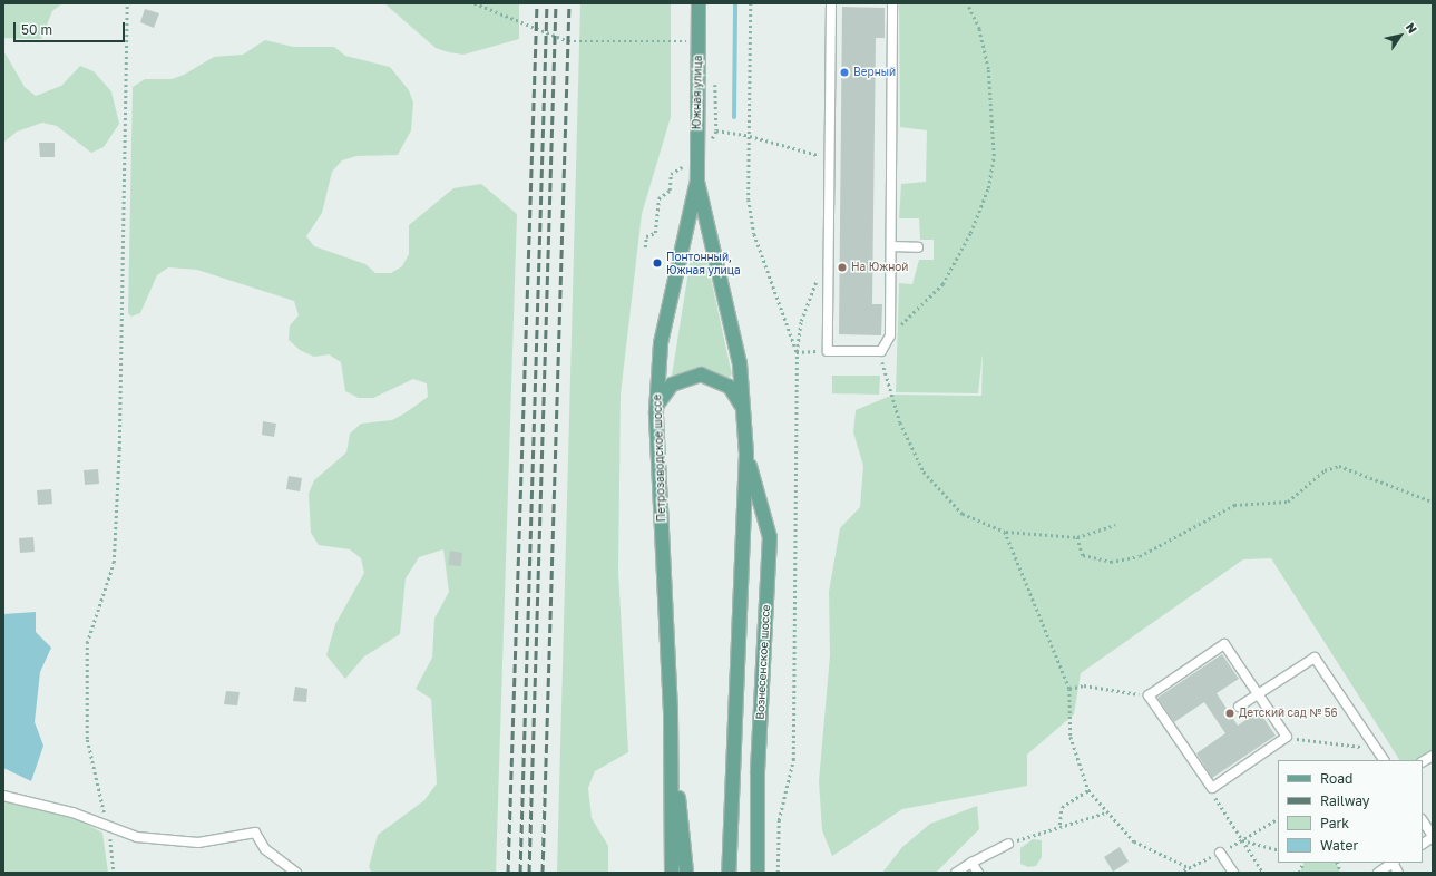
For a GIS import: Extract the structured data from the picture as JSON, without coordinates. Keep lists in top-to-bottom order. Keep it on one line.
{"streets":{"main road":["Южная улица","Петрозаводское шоссе","Вознесенское шоссе"]},"crossings":[["Южная улица","Петрозаводское шоссе"]],"places":["Верный","Понтонный, Южная улица","На Южной","Детский сад № 56"],"legend":["Road","Railway","Park","Water"],"scale_bar":"50 m","north":"top right"}
